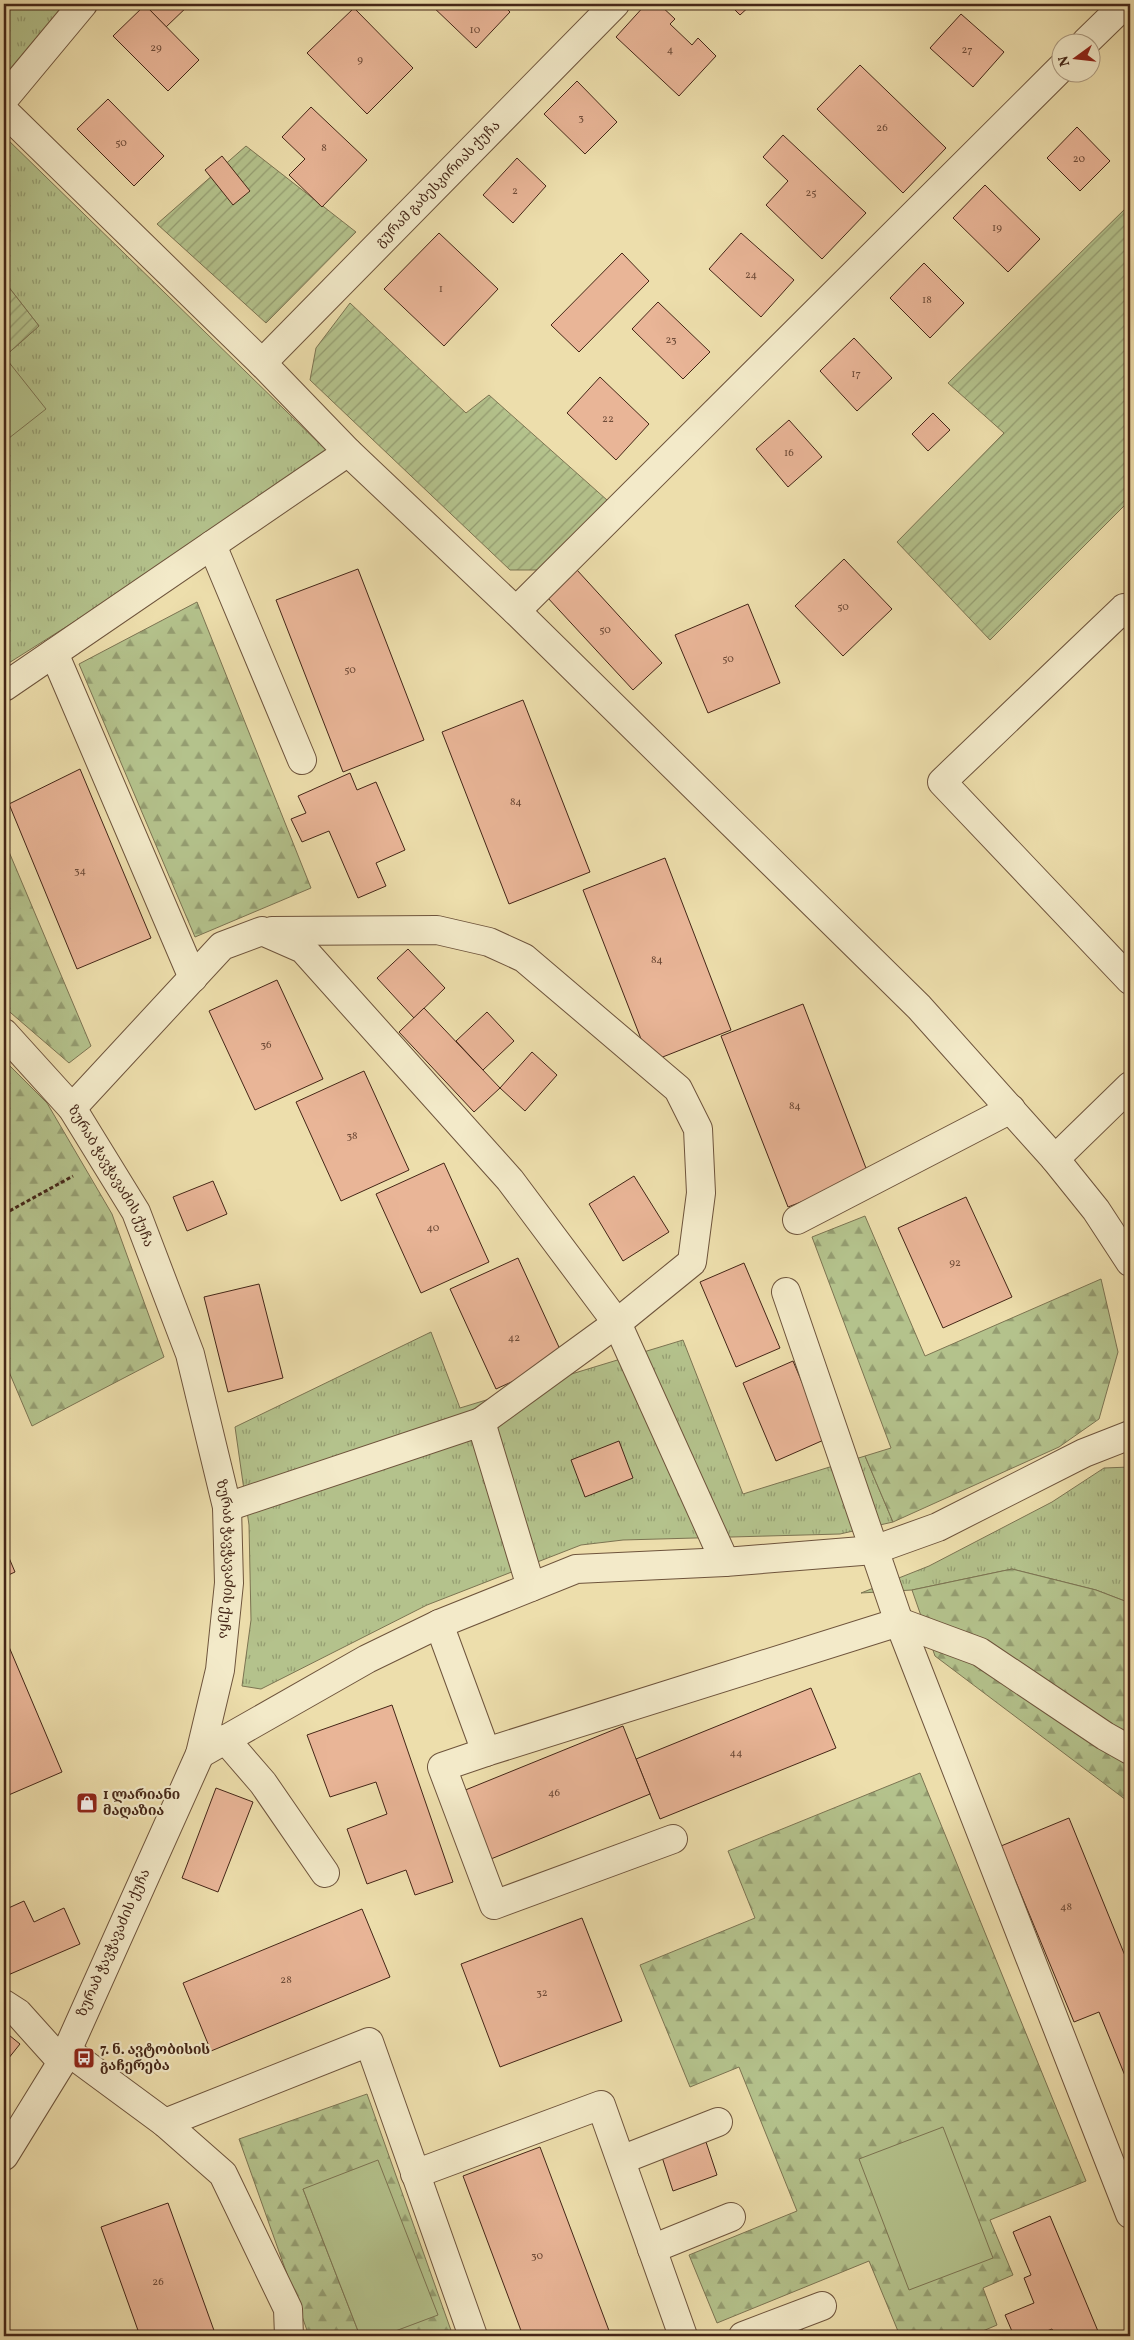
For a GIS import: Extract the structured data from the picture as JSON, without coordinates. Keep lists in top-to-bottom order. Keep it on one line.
{"streets":{"street":["გურამ გაბესკირიას ქუჩა","ზურაბ ჭავჭავაძის ქუჩა"]},"places":{"shop":["1 ლარიანი მაღაზია"],"bus stop":["7. ნ. ავტობისის გაჩერება"]},"house_numbers":["10","29","4","27","9","3","26","50","8","20","2","25","19","24","1","18","23","17","22","16","50","50","50","50","84","34","84","36","84","38","40","92","42","44","46","48","28","32","30","26"],"north":"left"}
